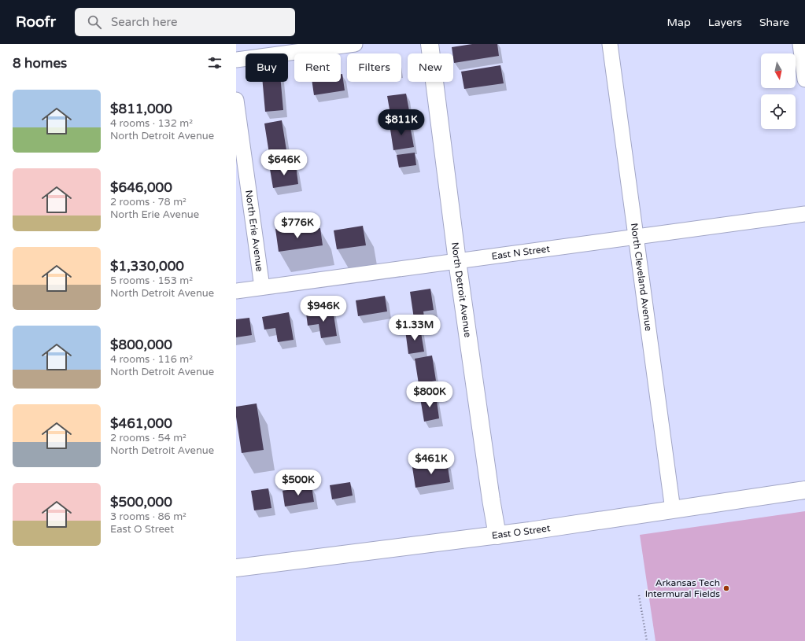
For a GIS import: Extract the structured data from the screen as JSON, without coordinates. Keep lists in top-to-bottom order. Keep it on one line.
{"streets":{"street":["North Erie Avenue","East N Street","North Cleveland Avenue","North Detroit Avenue","East O Street"]},"crossings":[["North Erie Avenue","East N Street"],["East N Street","North Cleveland Avenue"],["East N Street","North Detroit Avenue"],["North Cleveland Avenue","East O Street"],["North Detroit Avenue","East O Street"]],"places":["Arkansas Tech Intermural Fields"],"north":"bottom","page":{"header":"Roofr","search":"Search here","nav":["Map","Layers","Share"],"heading":"8 homes","chip":["Buy","Rent","Filters","New"],"list":[{"name":"$811,000","note":"4 rooms · 132 m² · North Detroit Avenue"},{"name":"$646,000","note":"2 rooms · 78 m² · North Erie Avenue"},{"name":"$1,330,000","note":"5 rooms · 153 m² · North Detroit Avenue"},{"name":"$800,000","note":"4 rooms · 116 m² · North Detroit Avenue"},{"name":"$461,000","note":"2 rooms · 54 m² · North Detroit Avenue"},{"name":"$500,000","note":"3 rooms · 86 m² · East O Street"}],"price":["$811K","$646K","$776K","$946K","$1.33M","$800K","$461K","$500K"]}}
